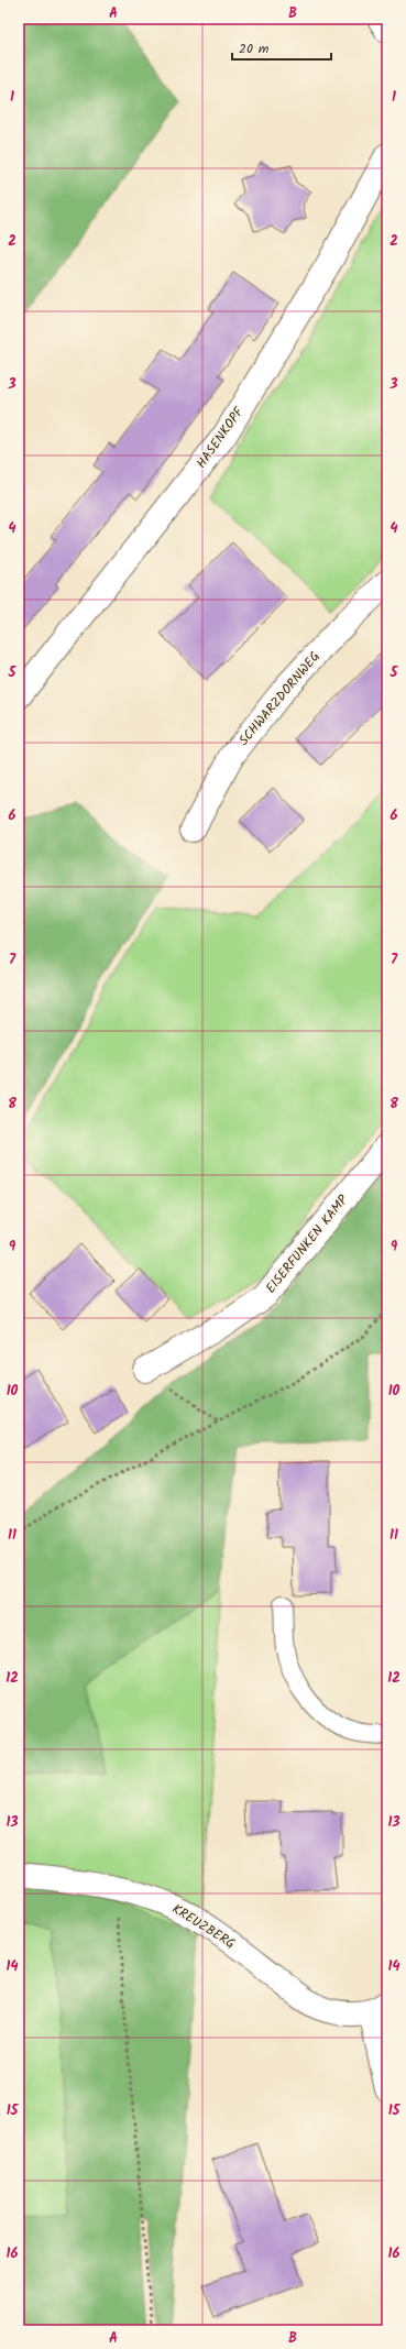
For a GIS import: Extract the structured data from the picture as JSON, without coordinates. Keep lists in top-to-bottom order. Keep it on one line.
{"streets":{"street":["HASENKOPF","SCHWARZDORNWEG","EISERFUNKEN KAMP","KREUZBERG"]},"scale_bar":"20 m","grid":{"columns":["A","B"],"rows":["1","2","3","4","5","6","7","8","9","10","11","12","13","14","15","16"]}}
